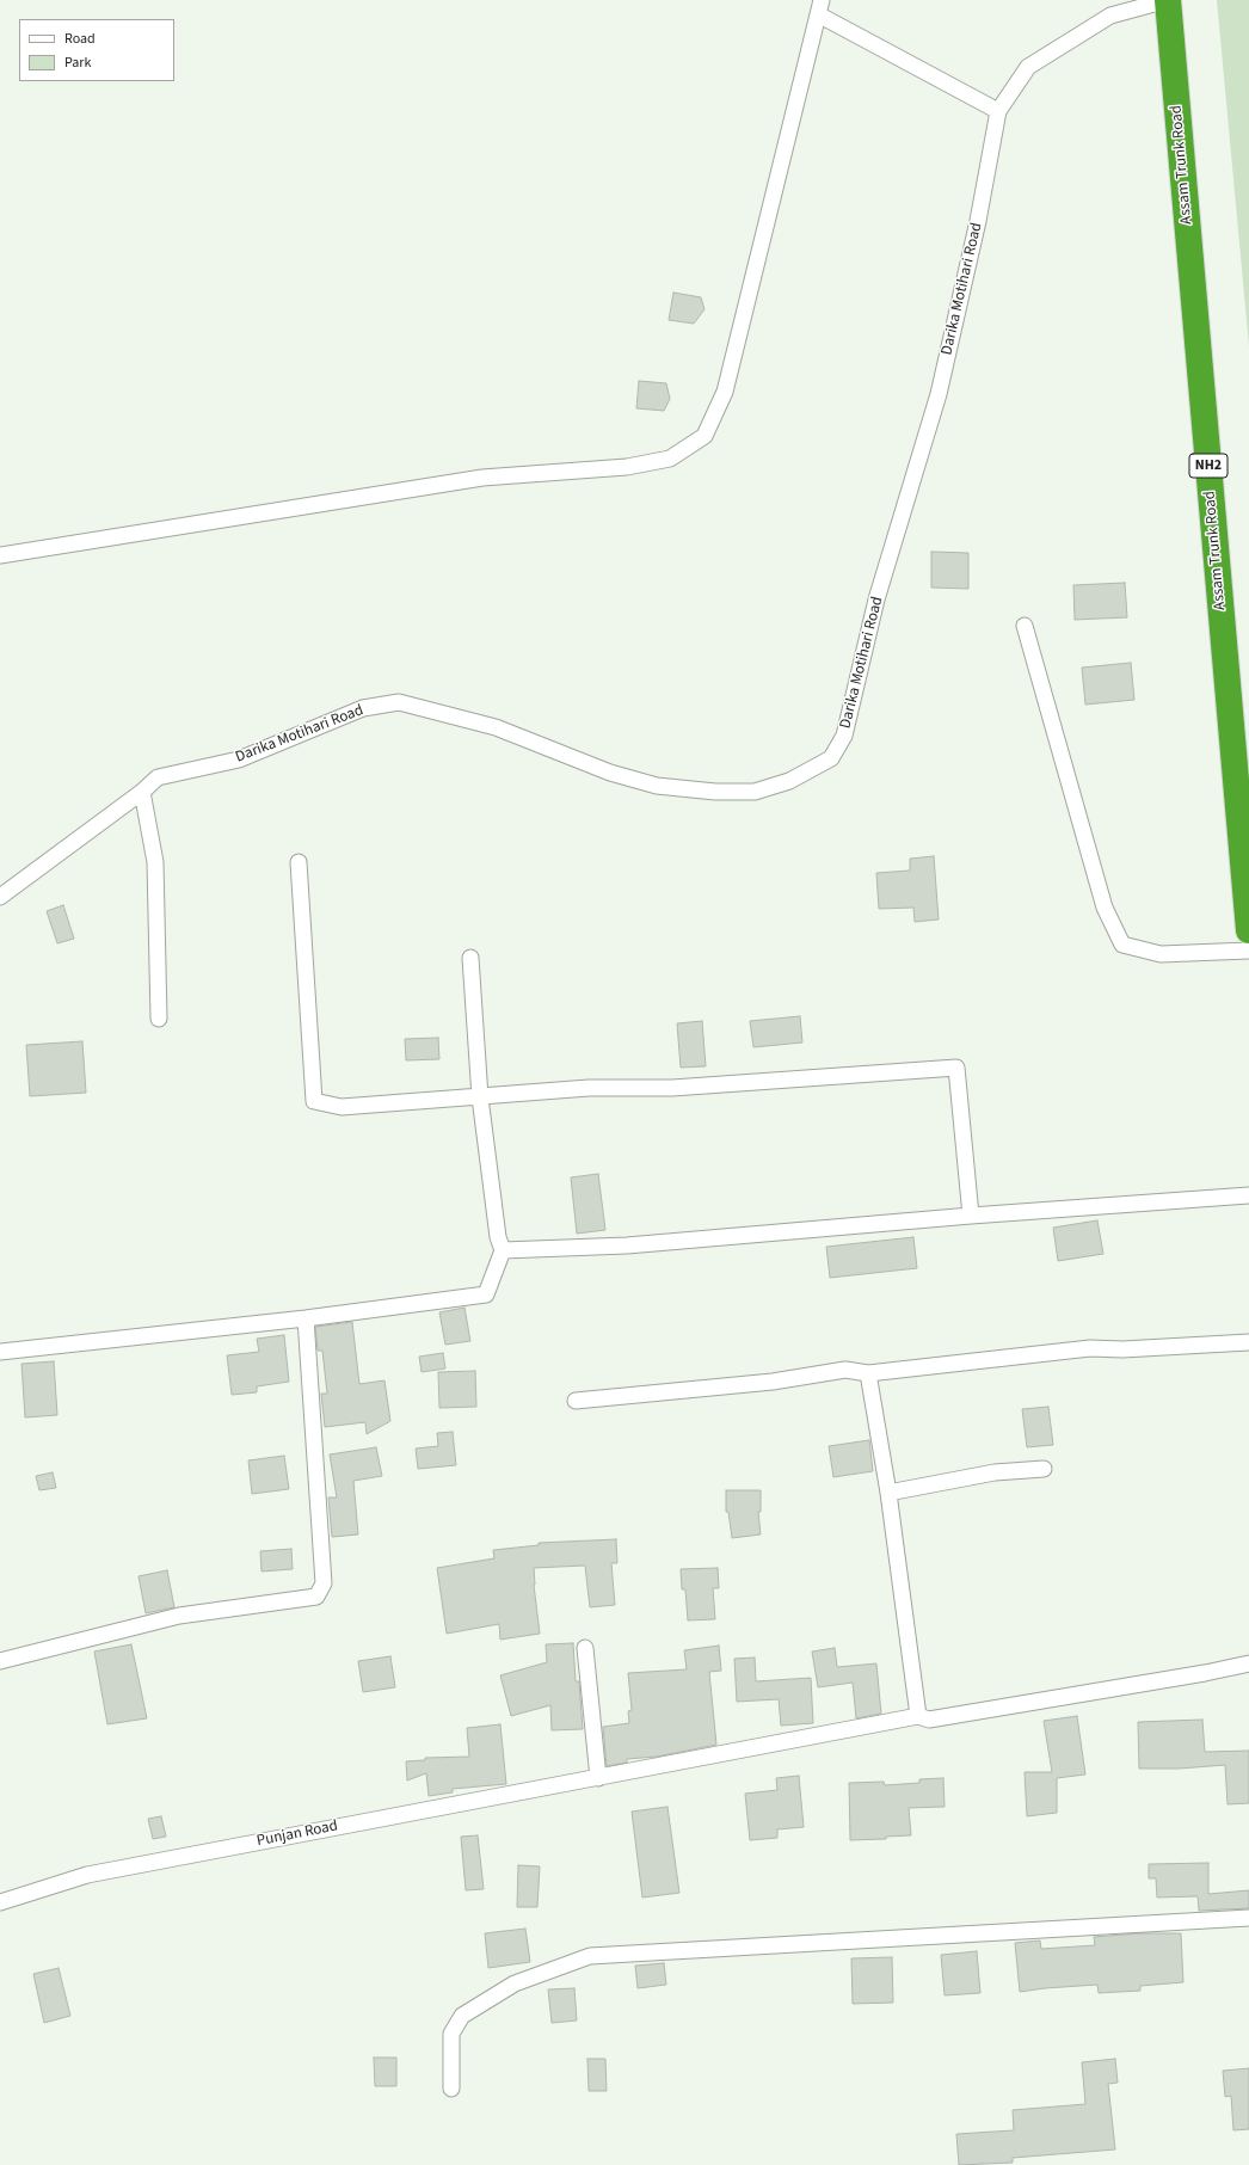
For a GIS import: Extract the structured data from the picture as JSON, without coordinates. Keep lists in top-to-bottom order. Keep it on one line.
{"streets":{"highway":["Assam Trunk Road","NH2"],"street":["Darika Motihari Road","Punjan Road"]},"crossings":[["Assam Trunk Road","Darika Motihari Road"]],"legend":["Road","Park"]}
